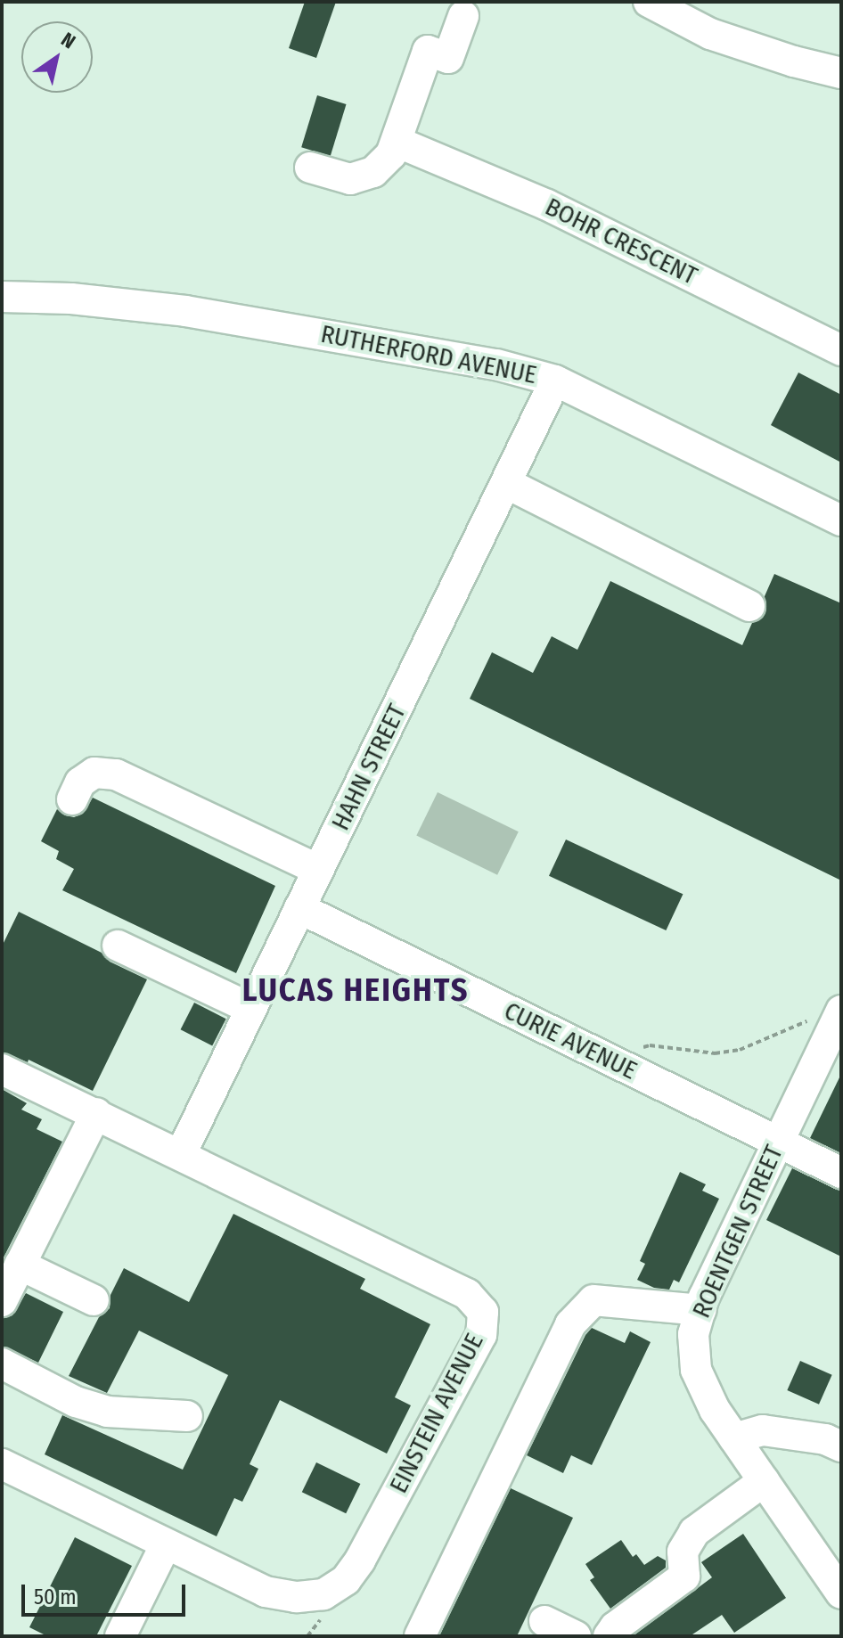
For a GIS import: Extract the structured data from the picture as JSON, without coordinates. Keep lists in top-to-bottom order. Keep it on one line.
{"streets":{"lane":["BOHR CRESCENT","RUTHERFORD AVENUE","HAHN STREET","CURIE AVENUE","ROENTGEN STREET","EINSTEIN AVENUE"]},"crossings":[["RUTHERFORD AVENUE","HAHN STREET"],["HAHN STREET","CURIE AVENUE"],["HAHN STREET","EINSTEIN AVENUE"],["CURIE AVENUE","ROENTGEN STREET"]],"districts":["LUCAS HEIGHTS"],"scale_bar":"50 m","north":"top right"}
